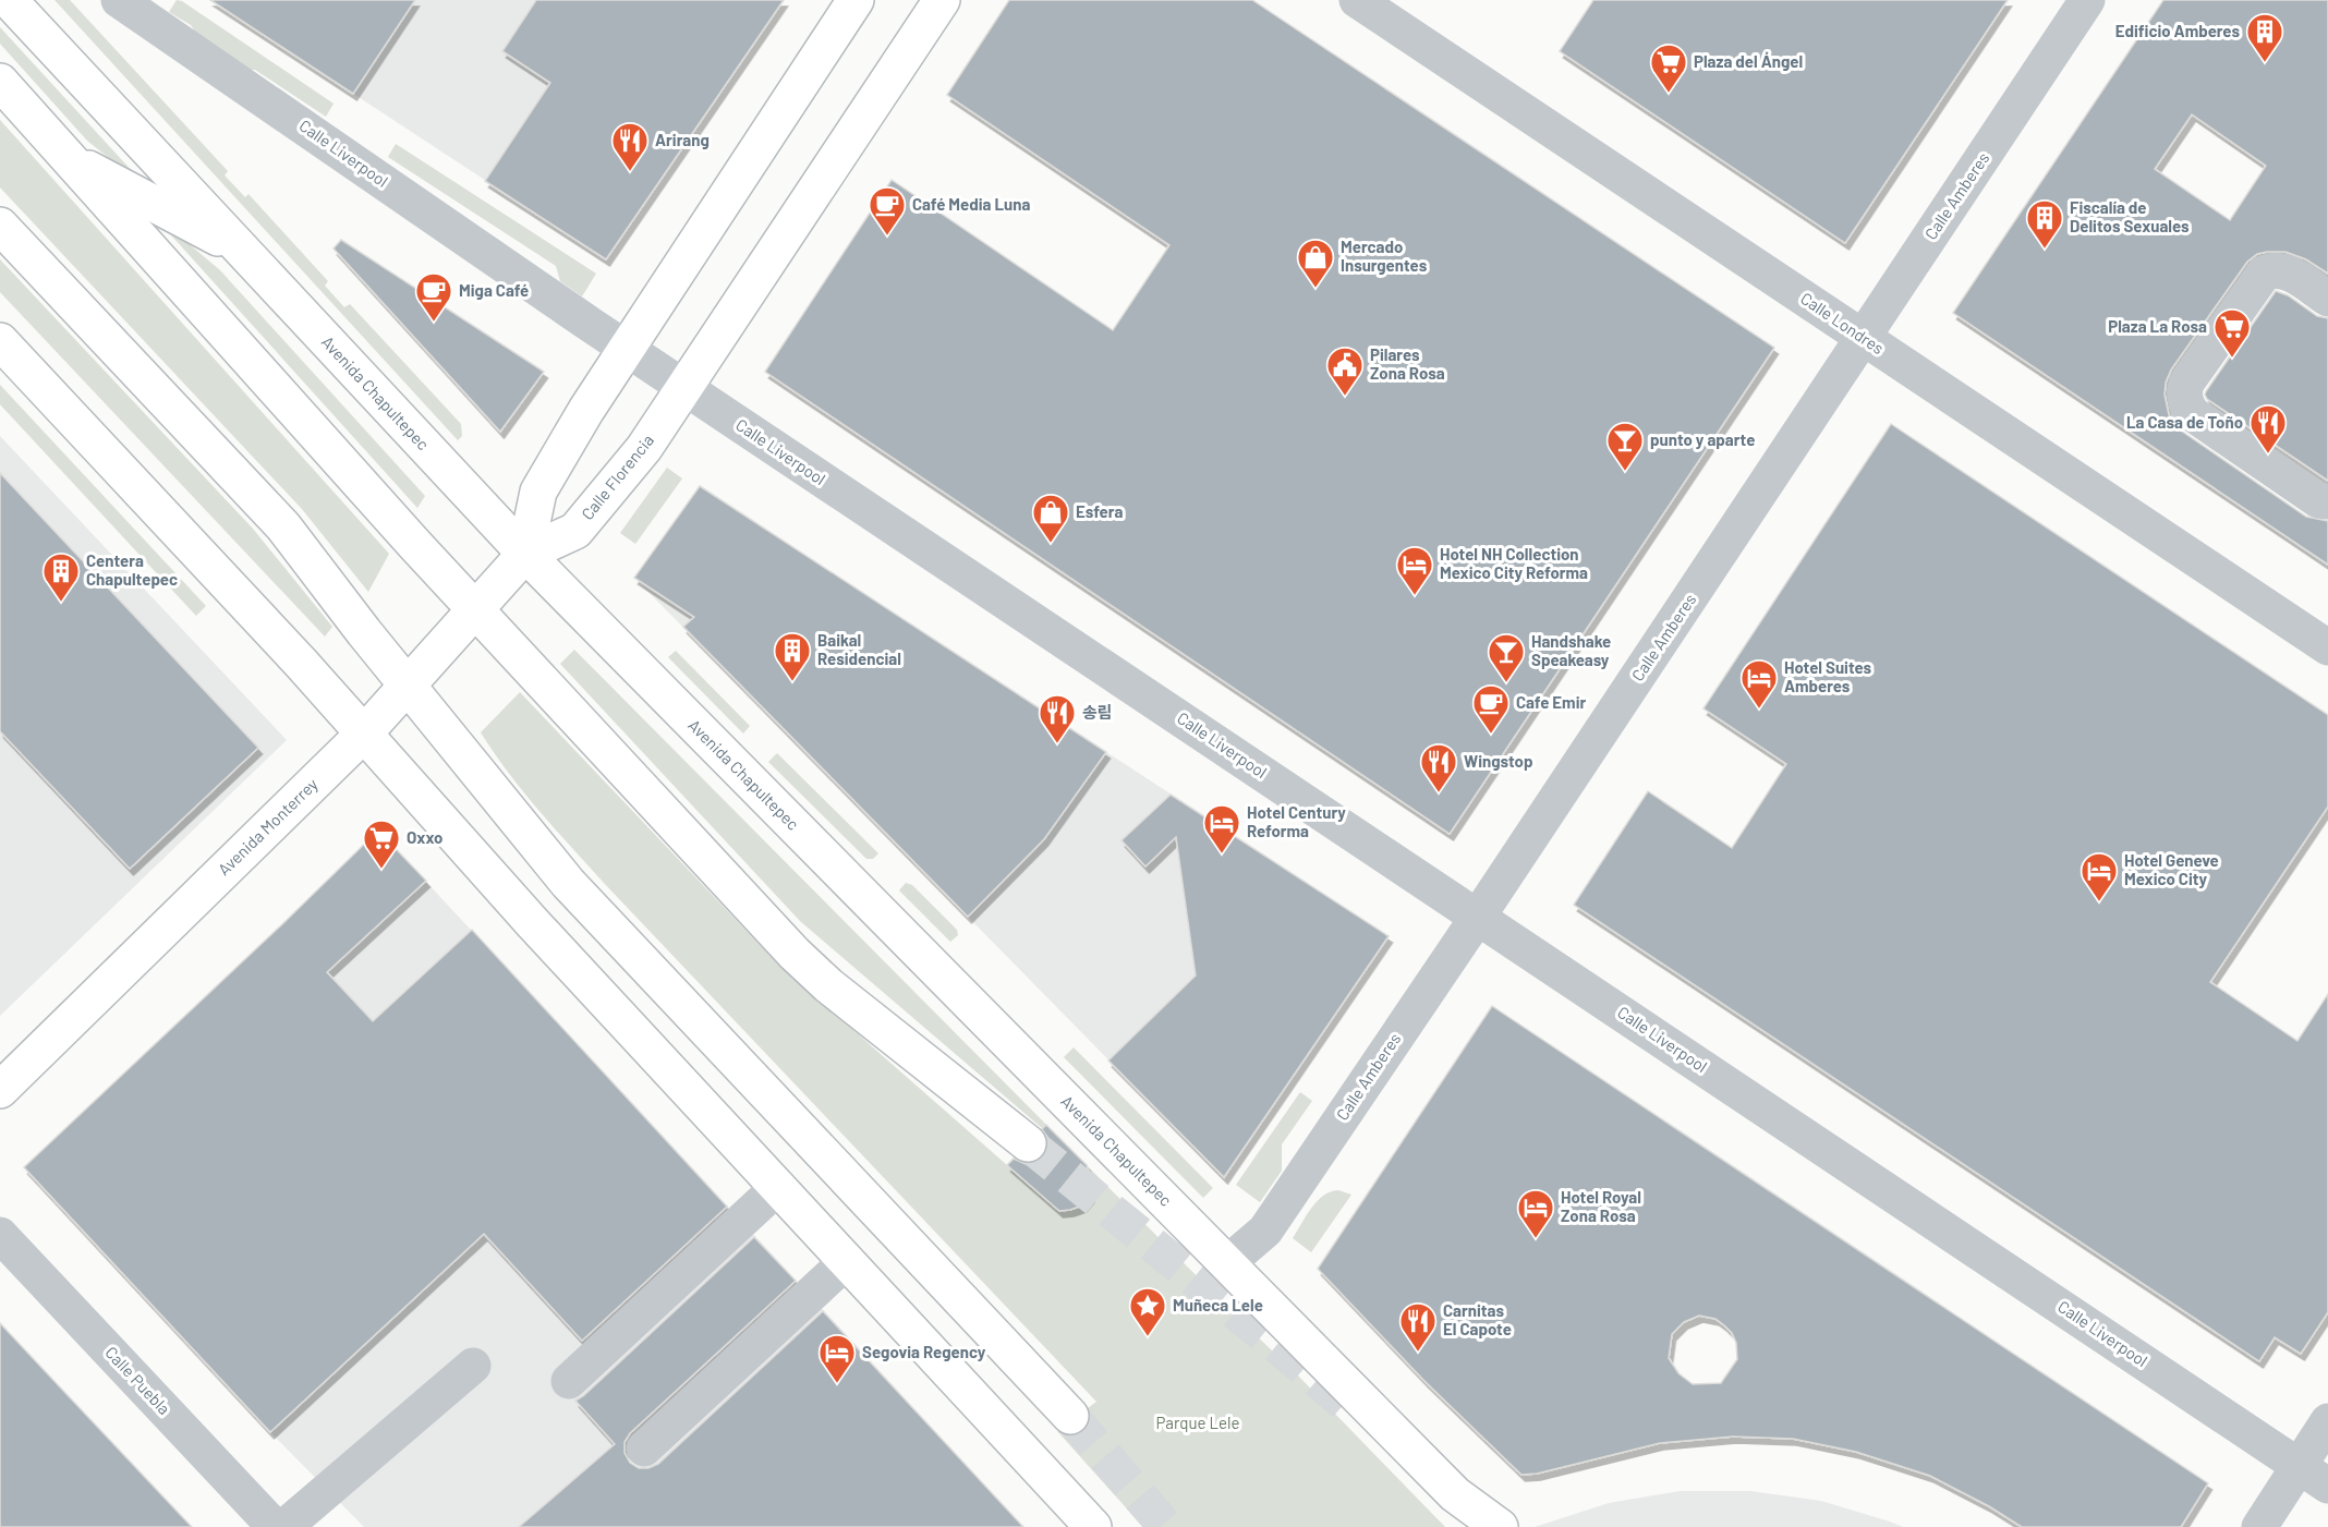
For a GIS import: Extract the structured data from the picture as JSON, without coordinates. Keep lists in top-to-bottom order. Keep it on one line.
{"streets":{"main road":["Avenida Chapultepec","Calle Florencia","Avenida Monterrey"],"street":["Calle Liverpool","Calle Amberes","Calle Londres","Calle Puebla"]},"crossings":[["Calle Liverpool","Calle Amberes"],["Calle Liverpool","Calle Florencia"],["Calle Amberes","Calle Londres"],["Calle Amberes","Avenida Chapultepec"],["Avenida Chapultepec","Calle Florencia"],["Avenida Chapultepec","Avenida Monterrey"],["Calle Florencia","Avenida Monterrey"]],"parks":["Parque Lele"],"places":{"building":["Edificio Amberes","Fiscalía de Delitos Sexuales","Centera Chapultepec","Baikal Residencial"],"supermarket":["Plaza del Ángel","Plaza La Rosa","Oxxo"],"restaurant":["Arirang","La Casa de Toño","송림","Wingstop","Carnitas El Capote"],"cafe":["Café Media Luna","Miga Café","Cafe Emir"],"shop":["Mercado Insurgentes","Esfera"],"public building":["Pilares Zona Rosa"],"bar":["punto y aparte","Handshake Speakeasy"],"hotel":["Hotel NH Collection Mexico City Reforma","Hotel Suites Amberes","Hotel Century Reforma","Hotel Geneve Mexico City","Hotel Royal Zona Rosa","Segovia Regency"],"place":["Muñeca Lele"]}}
